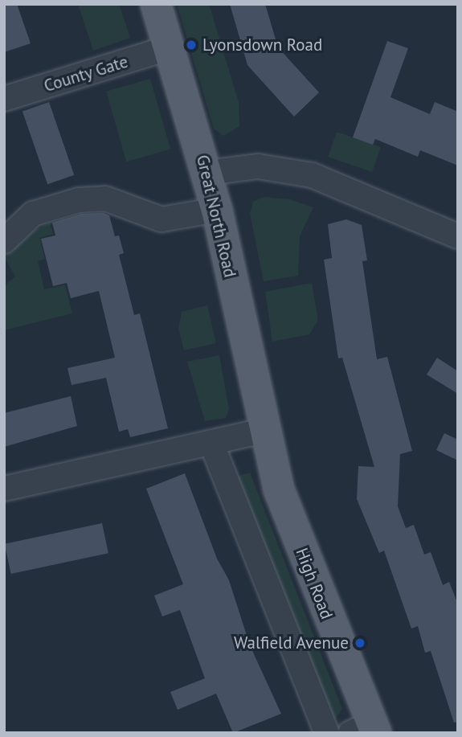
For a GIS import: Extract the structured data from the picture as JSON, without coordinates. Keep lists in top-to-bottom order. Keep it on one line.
{"streets":{"main road":["Great North Road","High Road"],"street":["County Gate"]},"crossings":[["County Gate","Great North Road"],["Great North Road","High Road"]],"places":["Lyonsdown Road","Walfield Avenue"]}
